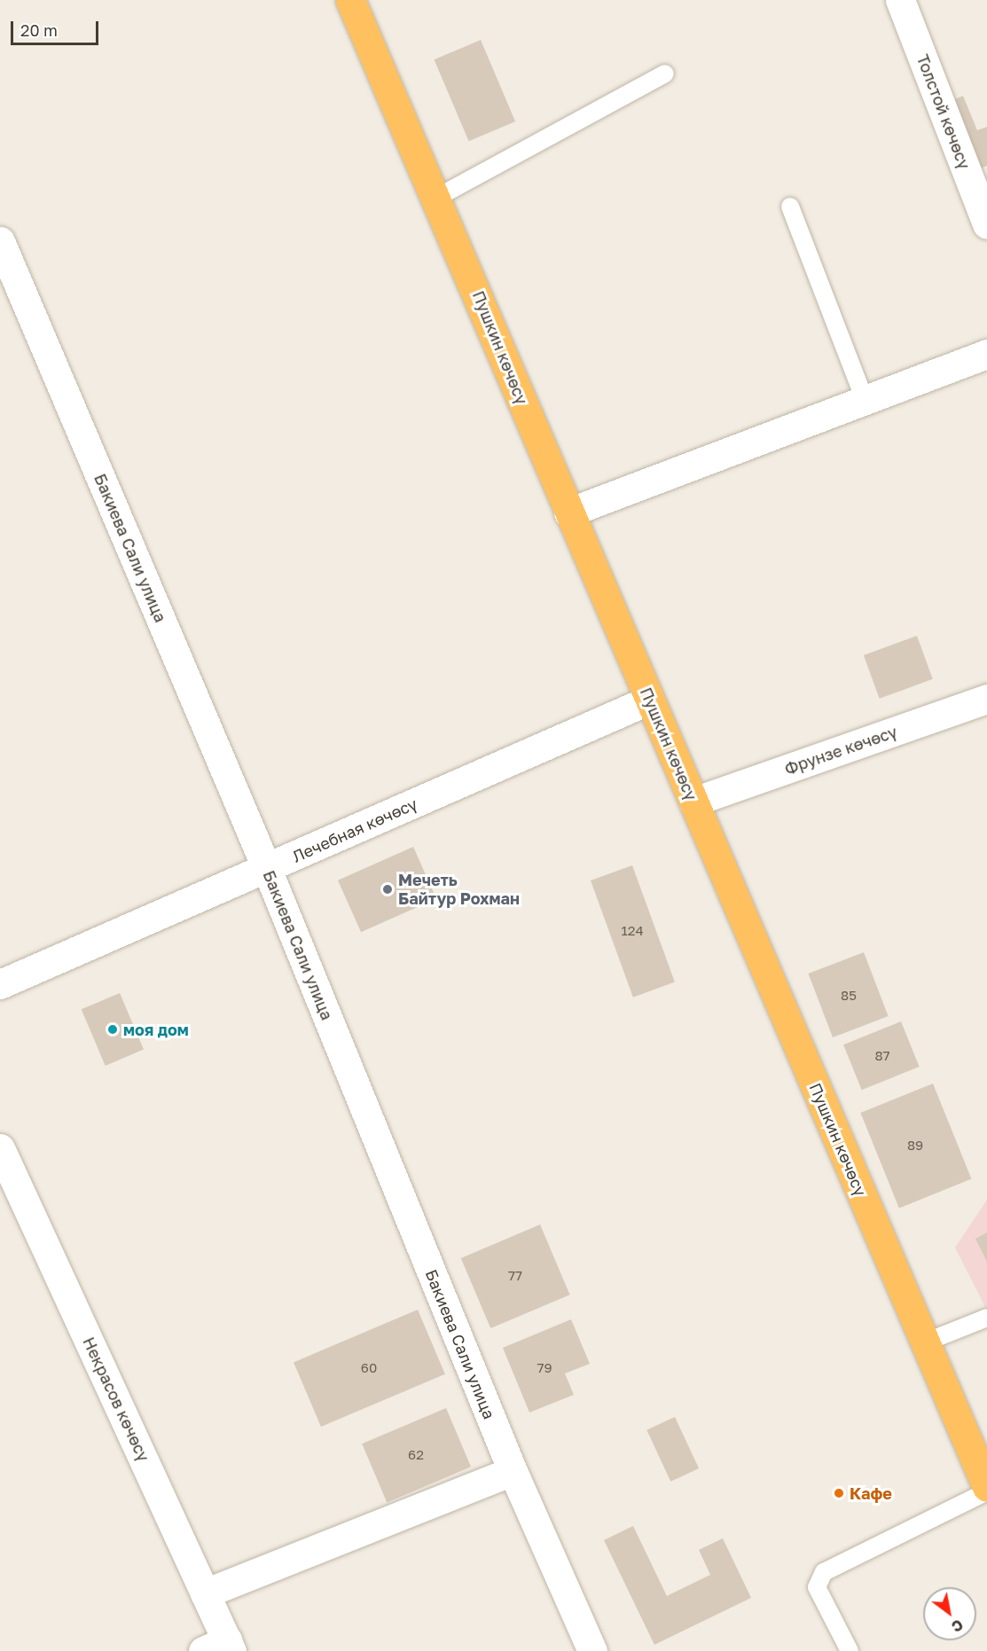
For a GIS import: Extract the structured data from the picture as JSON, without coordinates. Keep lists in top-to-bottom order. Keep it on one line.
{"streets":{"highway":["Пушкин көчөсү"],"street":["Толстой көчөсү","Бакиева Сали улица","Фрунзе көчөсү","Лечебная көчөсү","Некрасов көчөсү"]},"crossings":[["Пушкин көчөсү","Фрунзе көчөсү"],["Пушкин көчөсү","Лечебная көчөсү"],["Бакиева Сали улица","Лечебная көчөсү"]],"places":["Мечеть Байтур Рохман","моя дом","Кафе"],"house_numbers":["124","85","87","89","77","60","79","62"],"scale_bar":"20 m","north":"bottom right"}
